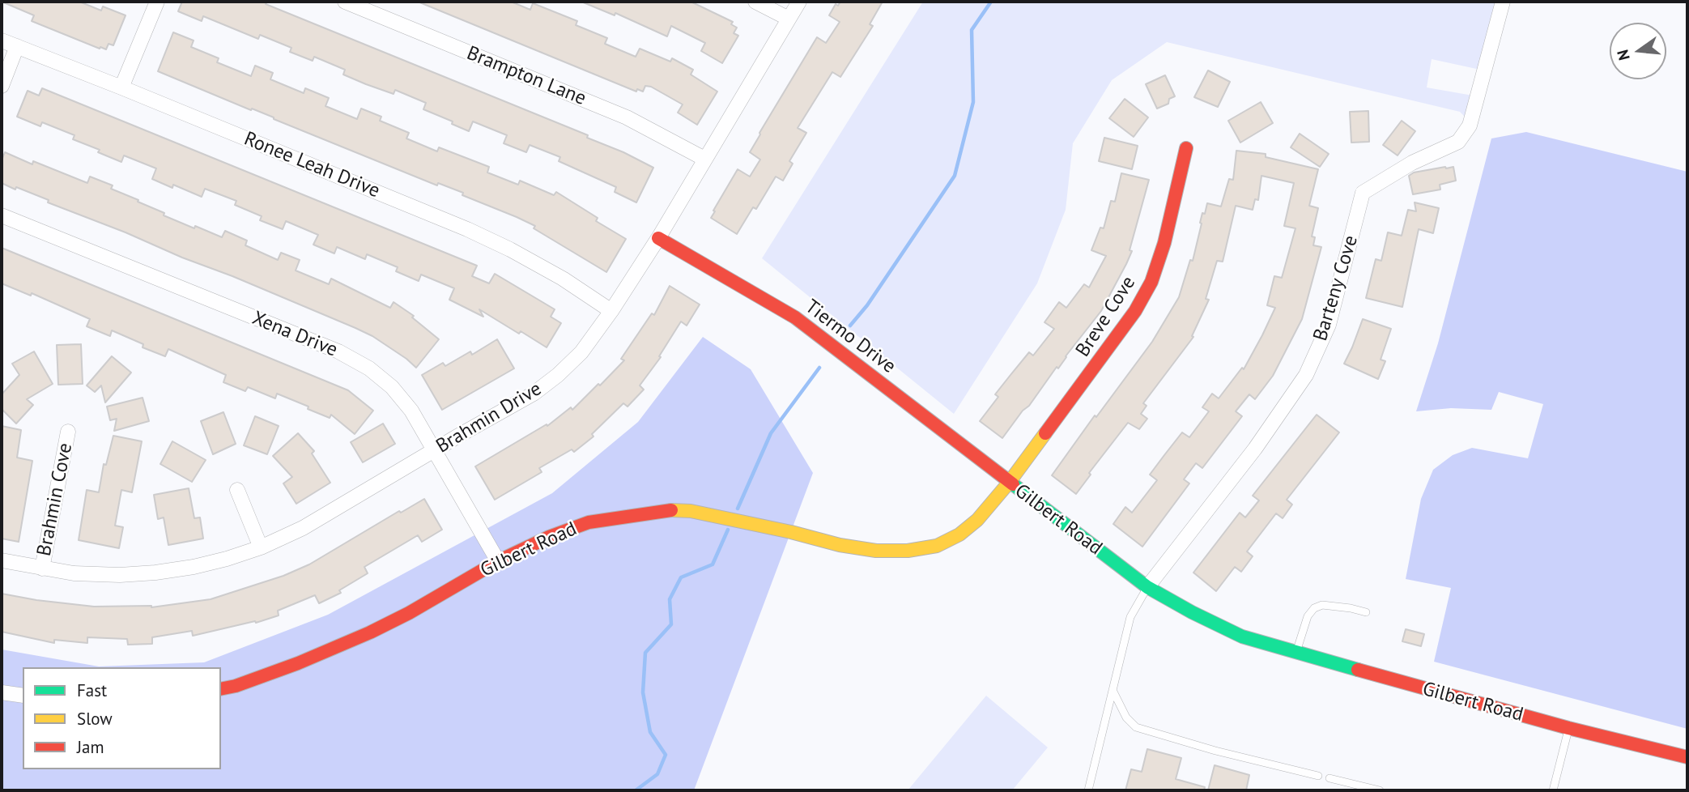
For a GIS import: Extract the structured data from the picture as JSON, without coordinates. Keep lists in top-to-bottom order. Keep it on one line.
{"streets":{"street":["Brampton Lane","Ronee Leah Drive","Barteny Cove","Breve Cove","Xena Drive","Tiermo Drive","Brahmin Drive","Brahmin Cove","Gilbert Road"]},"crossings":[["Brampton Lane","Brahmin Drive"],["Ronee Leah Drive","Brahmin Drive"],["Barteny Cove","Gilbert Road"],["Breve Cove","Tiermo Drive"],["Breve Cove","Gilbert Road"],["Xena Drive","Brahmin Drive"],["Xena Drive","Gilbert Road"],["Tiermo Drive","Brahmin Drive"],["Tiermo Drive","Gilbert Road"],["Brahmin Drive","Brahmin Cove"]],"legend":["Fast","Slow","Jam"],"north":"left"}
